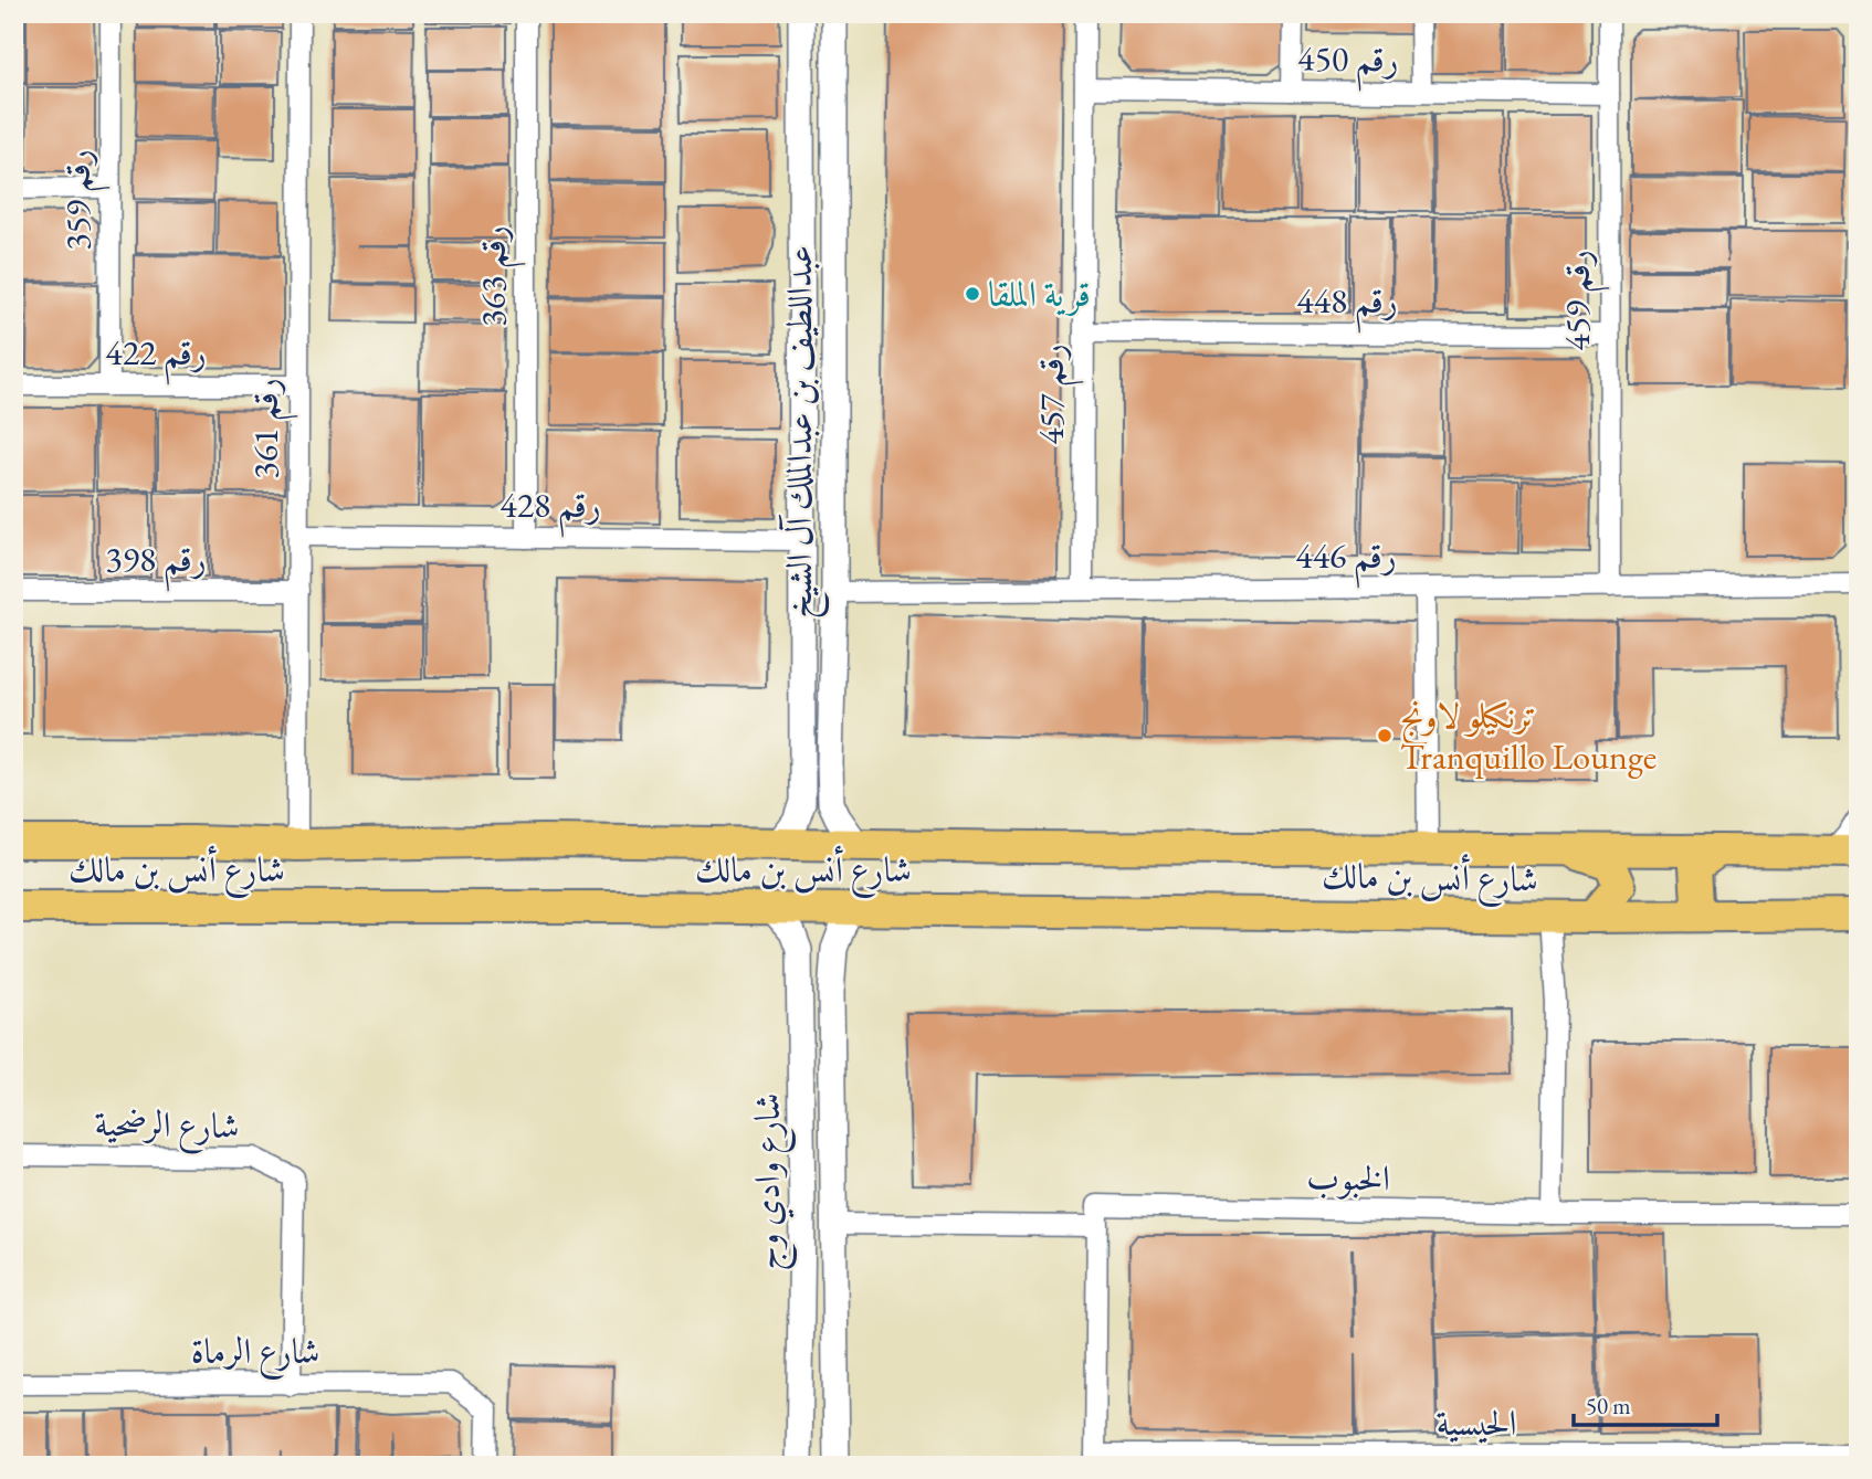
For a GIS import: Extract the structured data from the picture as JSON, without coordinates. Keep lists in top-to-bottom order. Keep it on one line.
{"streets":{"main road":["شارع أنس بن مالك"],"street":["رقم 450","رقم 359","رقم 363","رقم 448","رقم 459","رقم 422","رقم 457","رقم 361","عبداللطيف بن عبدالملك آل الشيخ","رقم 428","رقم 446","رقم 398","شارع الرضحية","الخبوب","شارع وادي وج","شارع الرماة","الحيسية"]},"crossings":[["رقم 450","رقم 459"],["رقم 450","رقم 457"],["رقم 359","رقم 422"],["رقم 363","رقم 428"],["رقم 448","رقم 459"],["رقم 448","رقم 457"],["رقم 459","رقم 446"],["رقم 422","رقم 361"],["رقم 457","رقم 446"],["رقم 361","رقم 428"],["رقم 361","رقم 398"],["رقم 361","شارع أنس بن مالك"],["عبداللطيف بن عبدالملك آل الشيخ","رقم 428"],["عبداللطيف بن عبدالملك آل الشيخ","رقم 446"],["عبداللطيف بن عبدالملك آل الشيخ","شارع أنس بن مالك"],["شارع أنس بن مالك","شارع وادي وج"],["شارع الرضحية","شارع الرماة"]],"places":["قرية الملقا","ترنكيلو لاونج Tranquillo Lounge"],"scale_bar":"50 m"}
